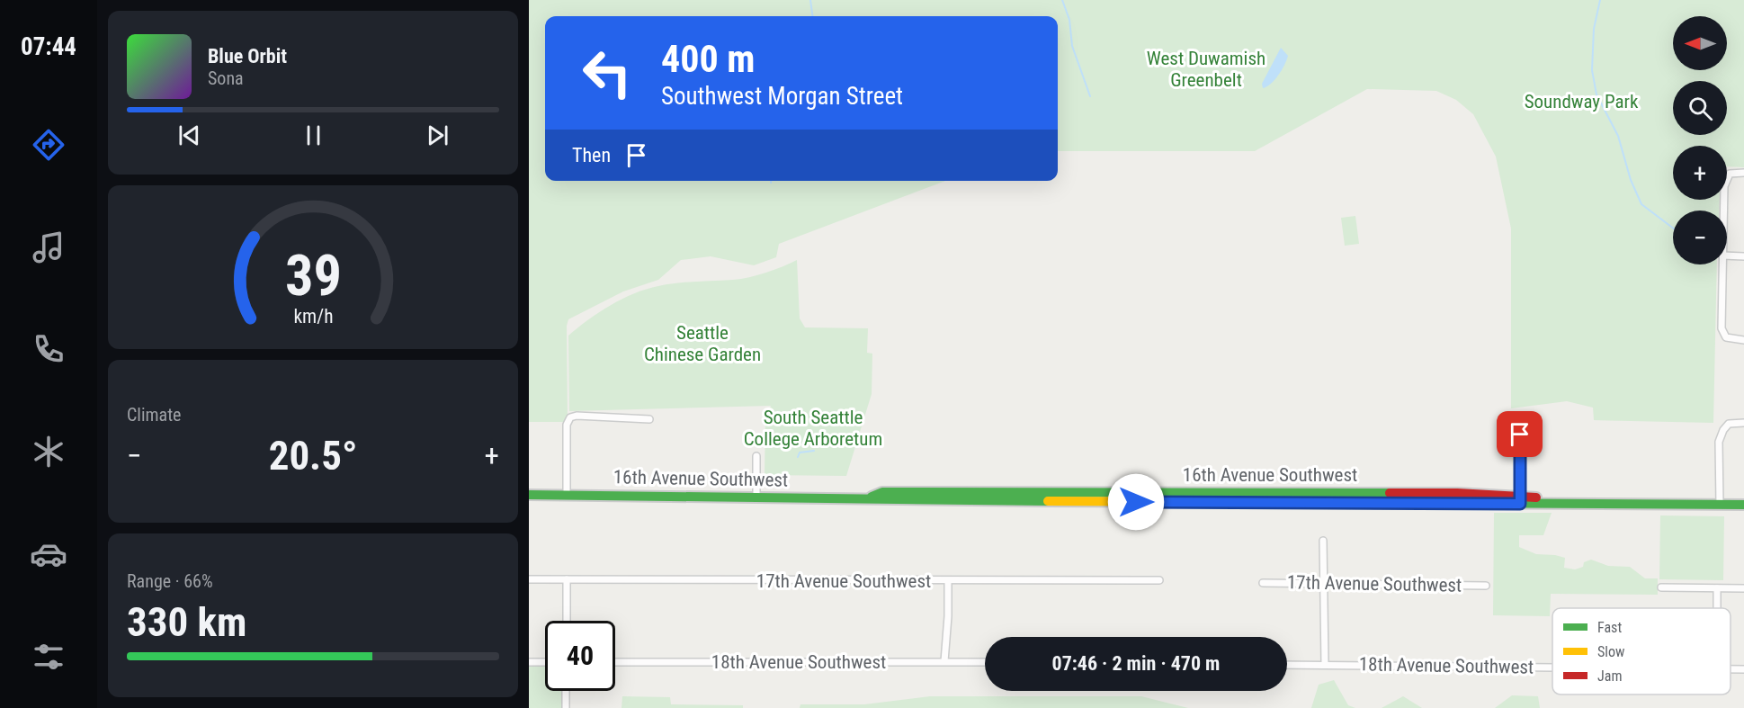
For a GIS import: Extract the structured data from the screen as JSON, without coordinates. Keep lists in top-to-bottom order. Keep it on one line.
{"streets":{"street":["16th Avenue Southwest","17th Avenue Southwest","18th Avenue Southwest"]},"parks":["West Duwamish Greenbelt","Soundway Park","Seattle Chinese Garden","South Seattle College Arboretum"],"legend":["Fast","Slow","Jam"],"north":"left","page":{"tabs":"07:44","map_buttons":["+","−"],"turn":["400 m","Southwest Morgan Street"],"song":["Blue Orbit","Sona"],"then":"Then","tile":["Climate",["Range · 66%","330 km"]],"heat":["−","20.5°","+"],"limit":"40","trip":"07:46 · 2 min · 470 m","gauge":["39","km/h"]}}
